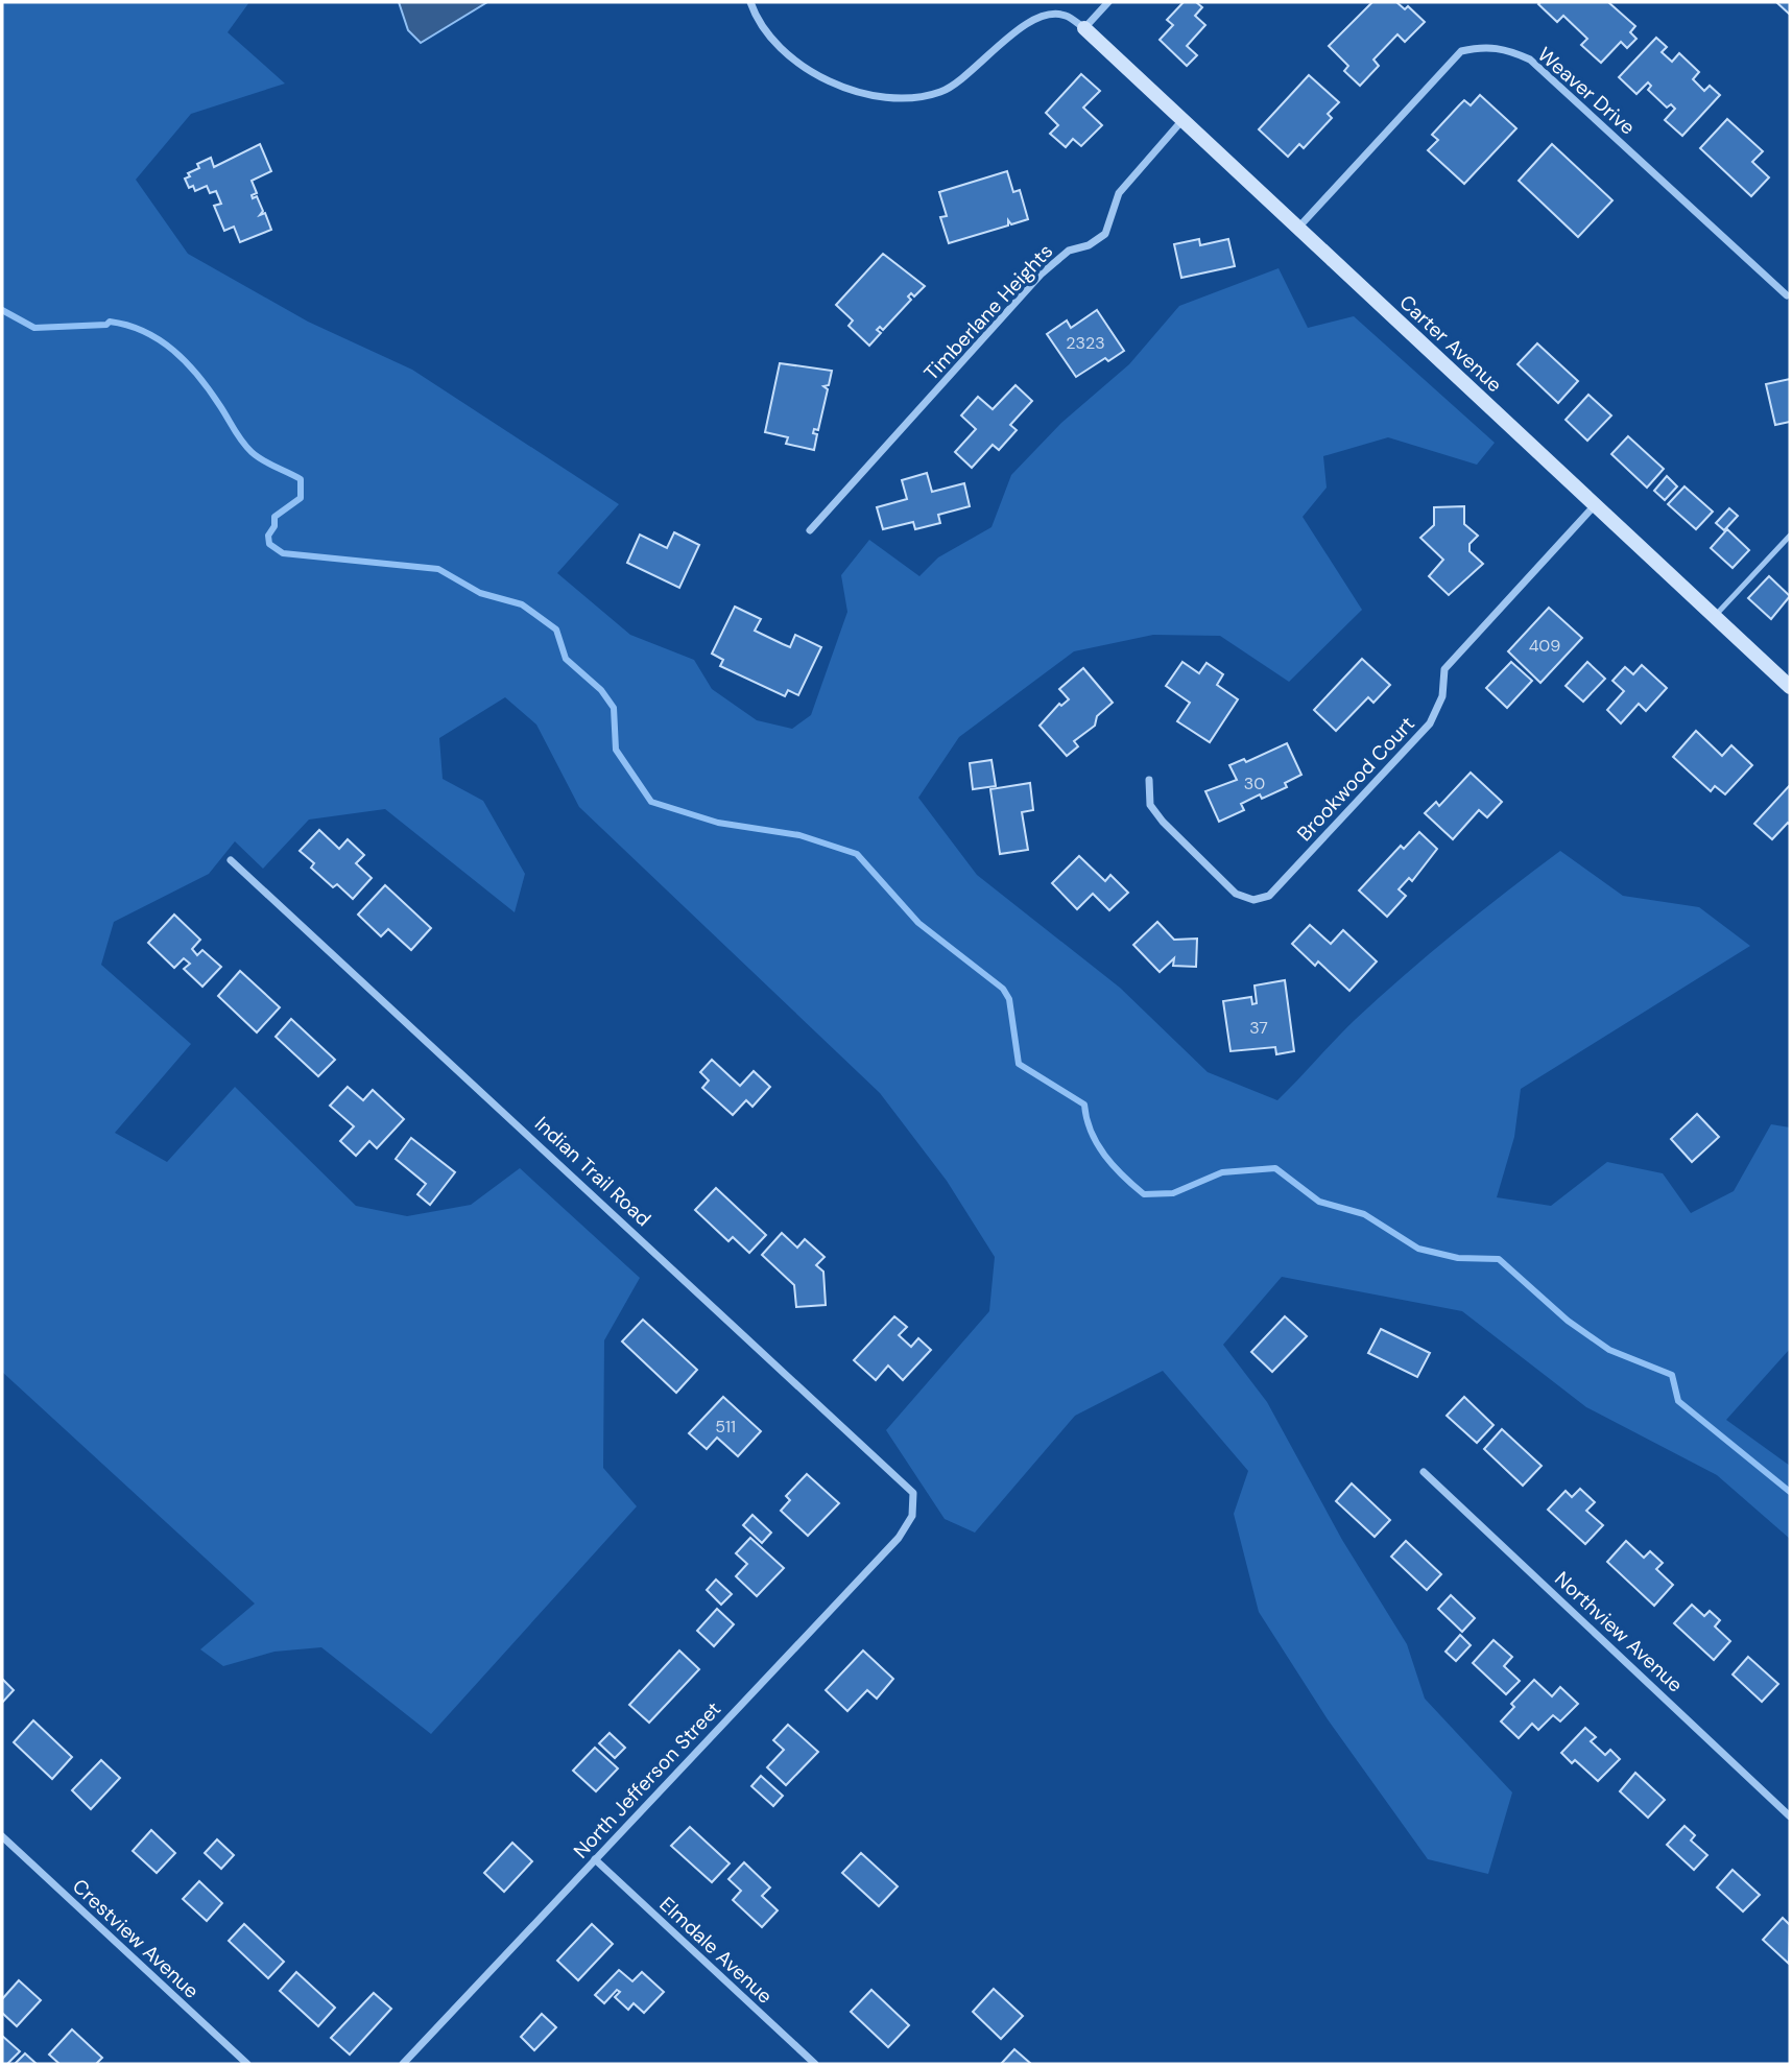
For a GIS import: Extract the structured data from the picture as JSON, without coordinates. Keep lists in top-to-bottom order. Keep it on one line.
{"streets":{"street":["Weaver Drive","Timberlane Heights","Carter Avenue","Brookwood Court","Indian Trail Road","Northview Avenue","North Jefferson Street","Crestview Avenue","Elmdale Avenue"]},"crossings":[["Weaver Drive","Carter Avenue"],["Timberlane Heights","Carter Avenue"],["Carter Avenue","Brookwood Court"],["Indian Trail Road","North Jefferson Street"],["North Jefferson Street","Elmdale Avenue"]],"house_numbers":["2323","409","30","37","511"]}
